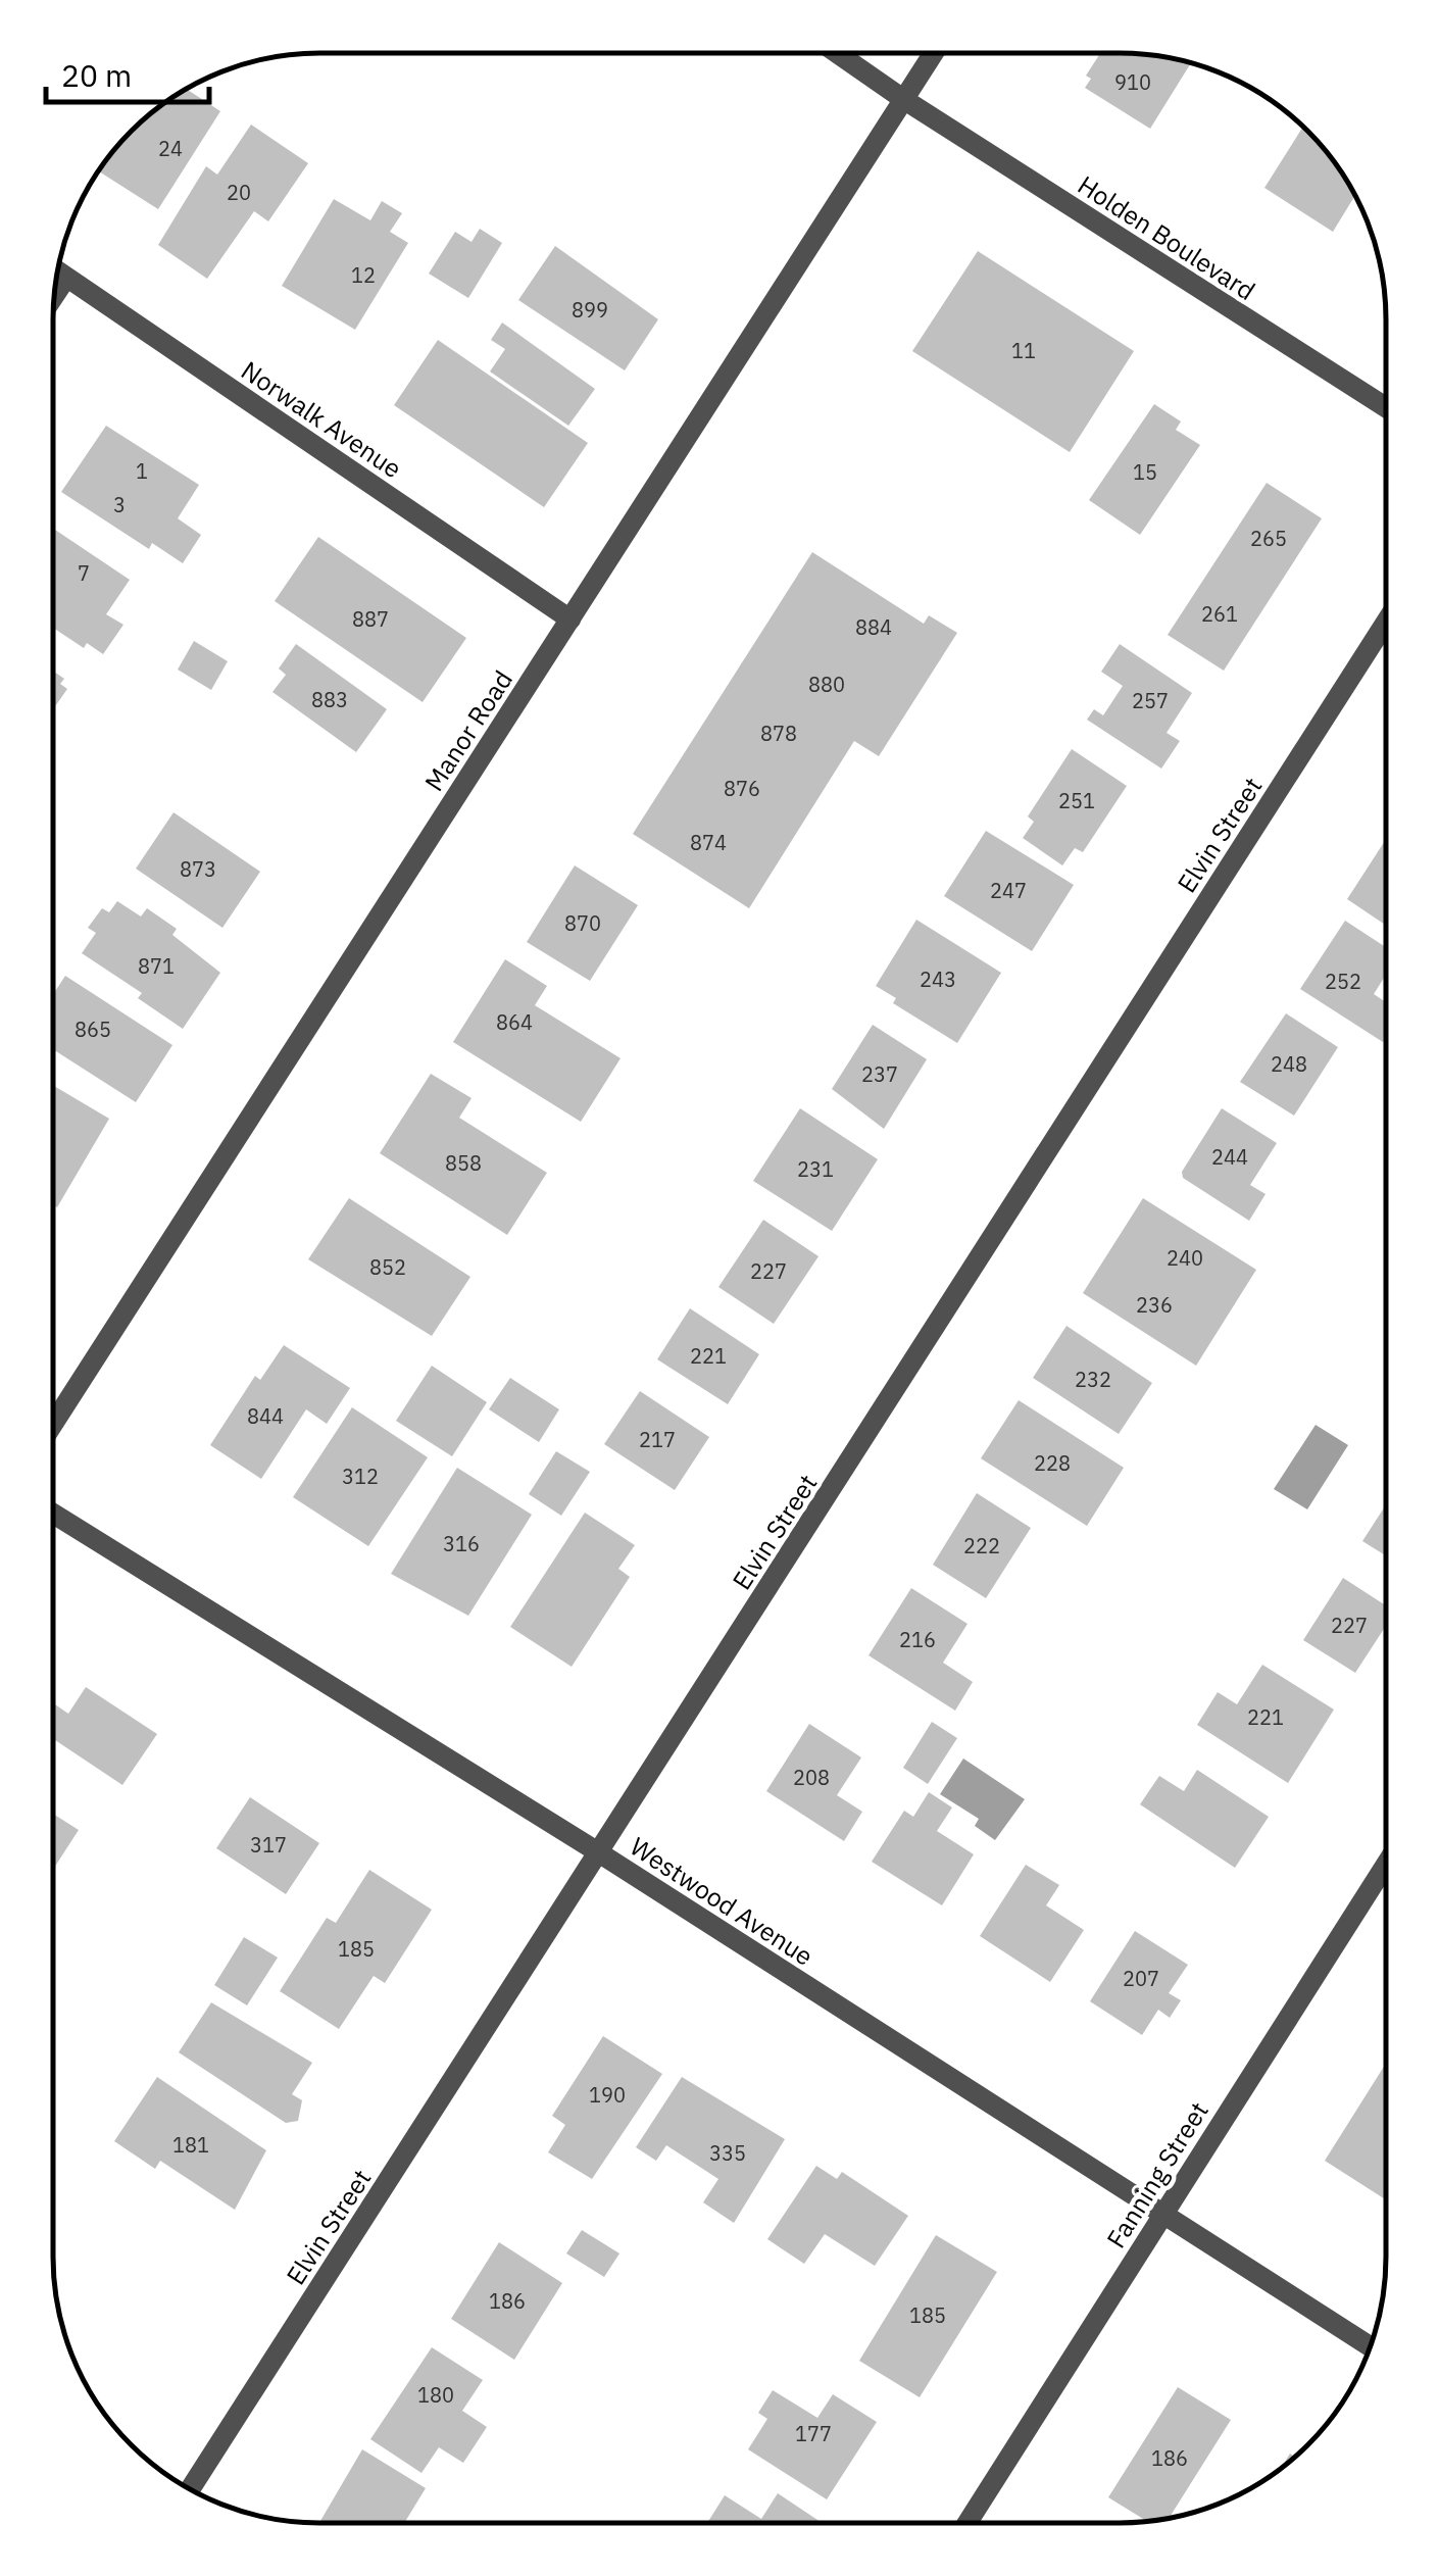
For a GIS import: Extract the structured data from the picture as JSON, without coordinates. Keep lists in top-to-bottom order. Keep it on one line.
{"streets":{"street":["Holden Boulevard","Norwalk Avenue","Manor Road","Elvin Street","Westwood Avenue","Fanning Street"]},"crossings":[["Holden Boulevard","Manor Road"],["Norwalk Avenue","Manor Road"],["Elvin Street","Westwood Avenue"],["Westwood Avenue","Fanning Street"]],"house_numbers":["910","24","20","12","899","11","1","15","3","265","7","261","887","884","880","883","257","878","876","251","874","873","247","870","871","243","252","864","865","248","237","244","858","231","240","852","227","236","221","232","844","217","228","312","316","222","227","216","221","208","317","185","207","190","181","335","186","185","180","177","186"],"scale_bar":"20 m"}
